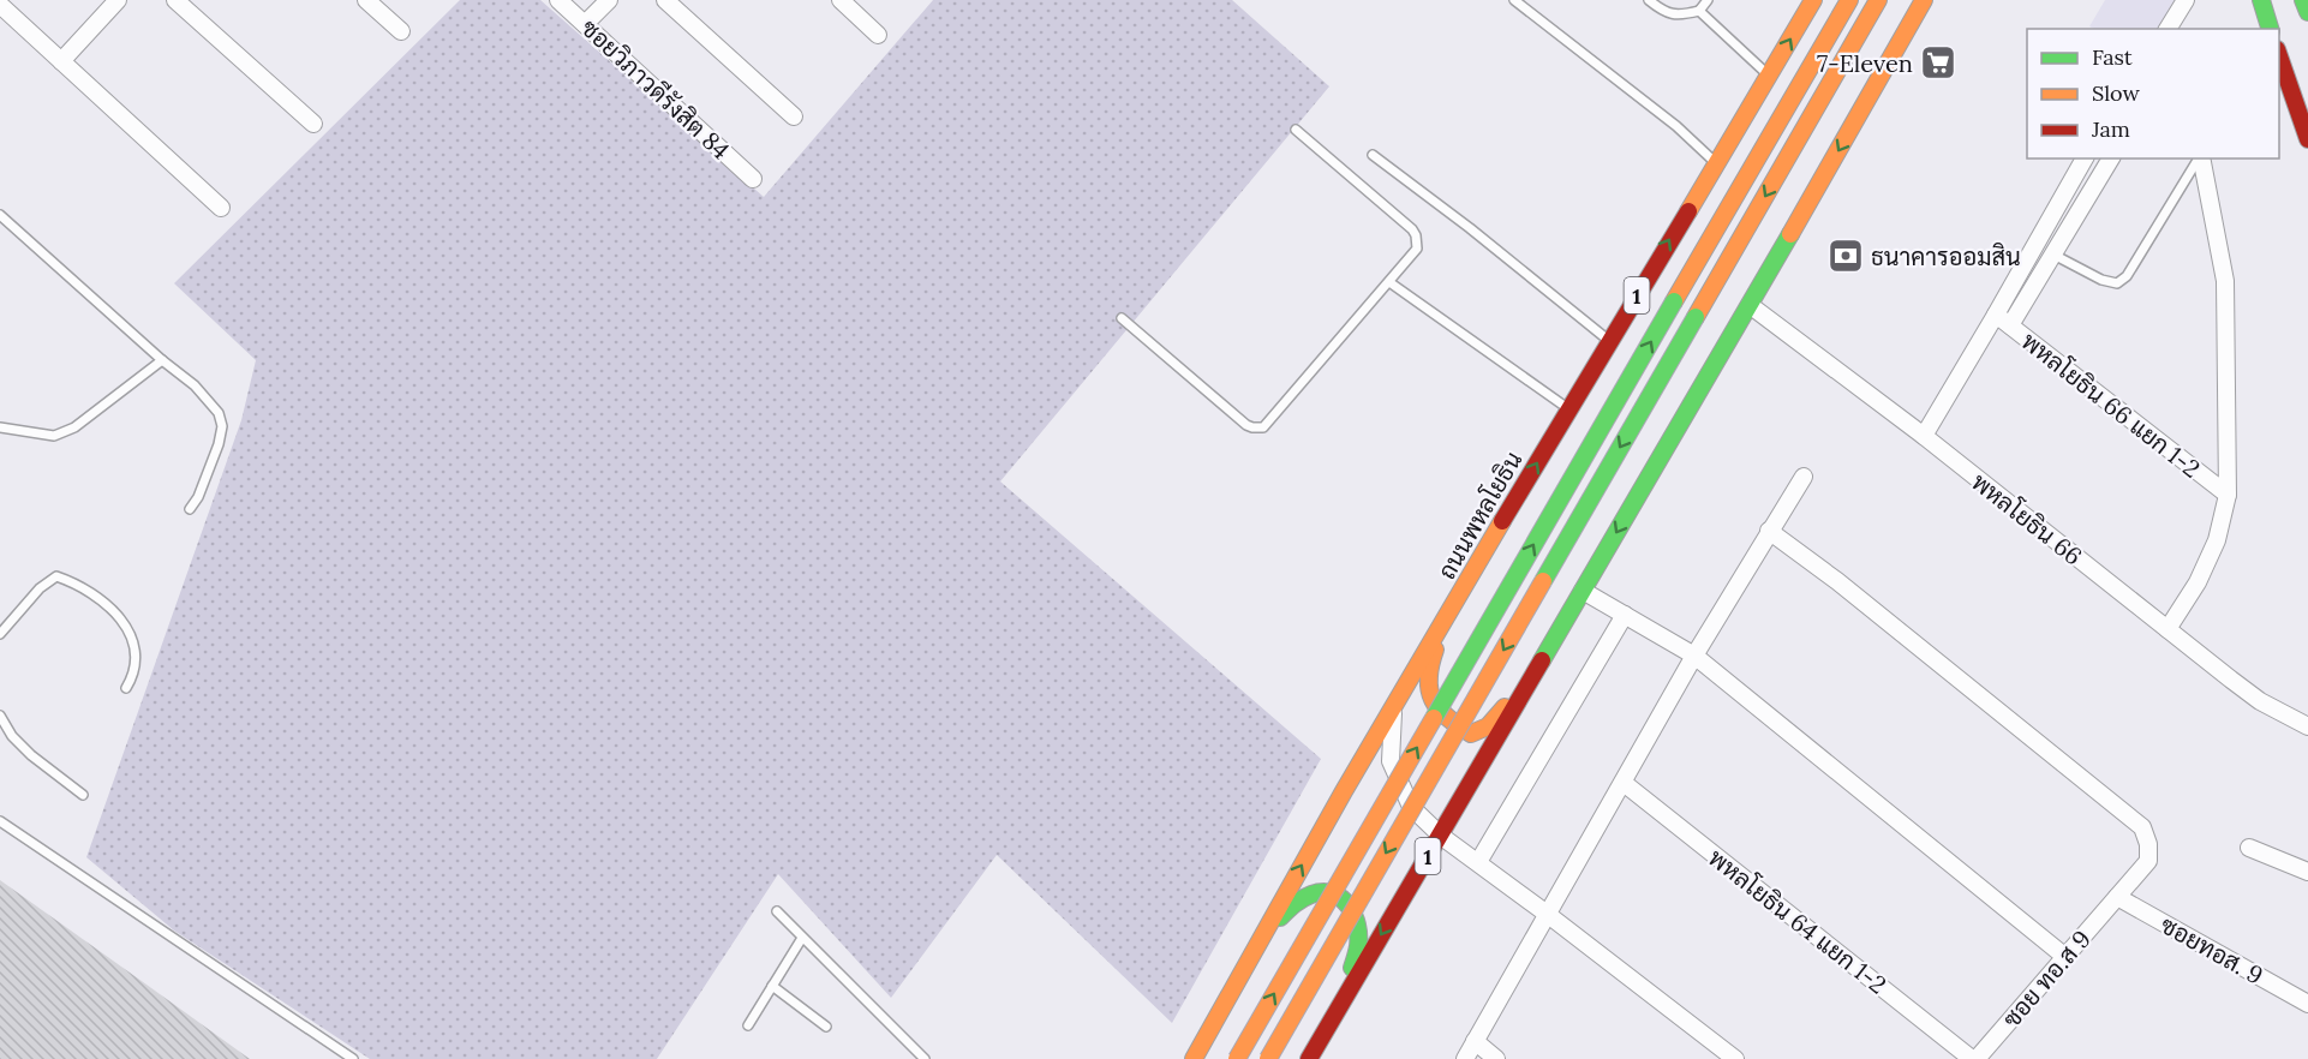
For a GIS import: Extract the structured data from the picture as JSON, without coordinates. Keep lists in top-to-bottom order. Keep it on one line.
{"streets":{"main road":["1","ถนนพหลโยธิน"],"street":["ซอยวิภาวดีรังสิต 84","พหลโยธิน 66 แยก 1-2","พหลโยธิน 66","พหลโยธิน 64 แยก 1-2","ซอยทอส. 9","ซอย ทอ.ส 9"]},"crossings":[["1","พหลโยธิน 66"],["พหลโยธิน 64 แยก 1-2","ซอย ทอ.ส 9"],["ซอยทอส. 9","ซอย ทอ.ส 9"]],"places":{"supermarket":["7-Eleven"],"bank":["ธนาคารออมสิน"]},"legend":["Fast","Slow","Jam"]}
